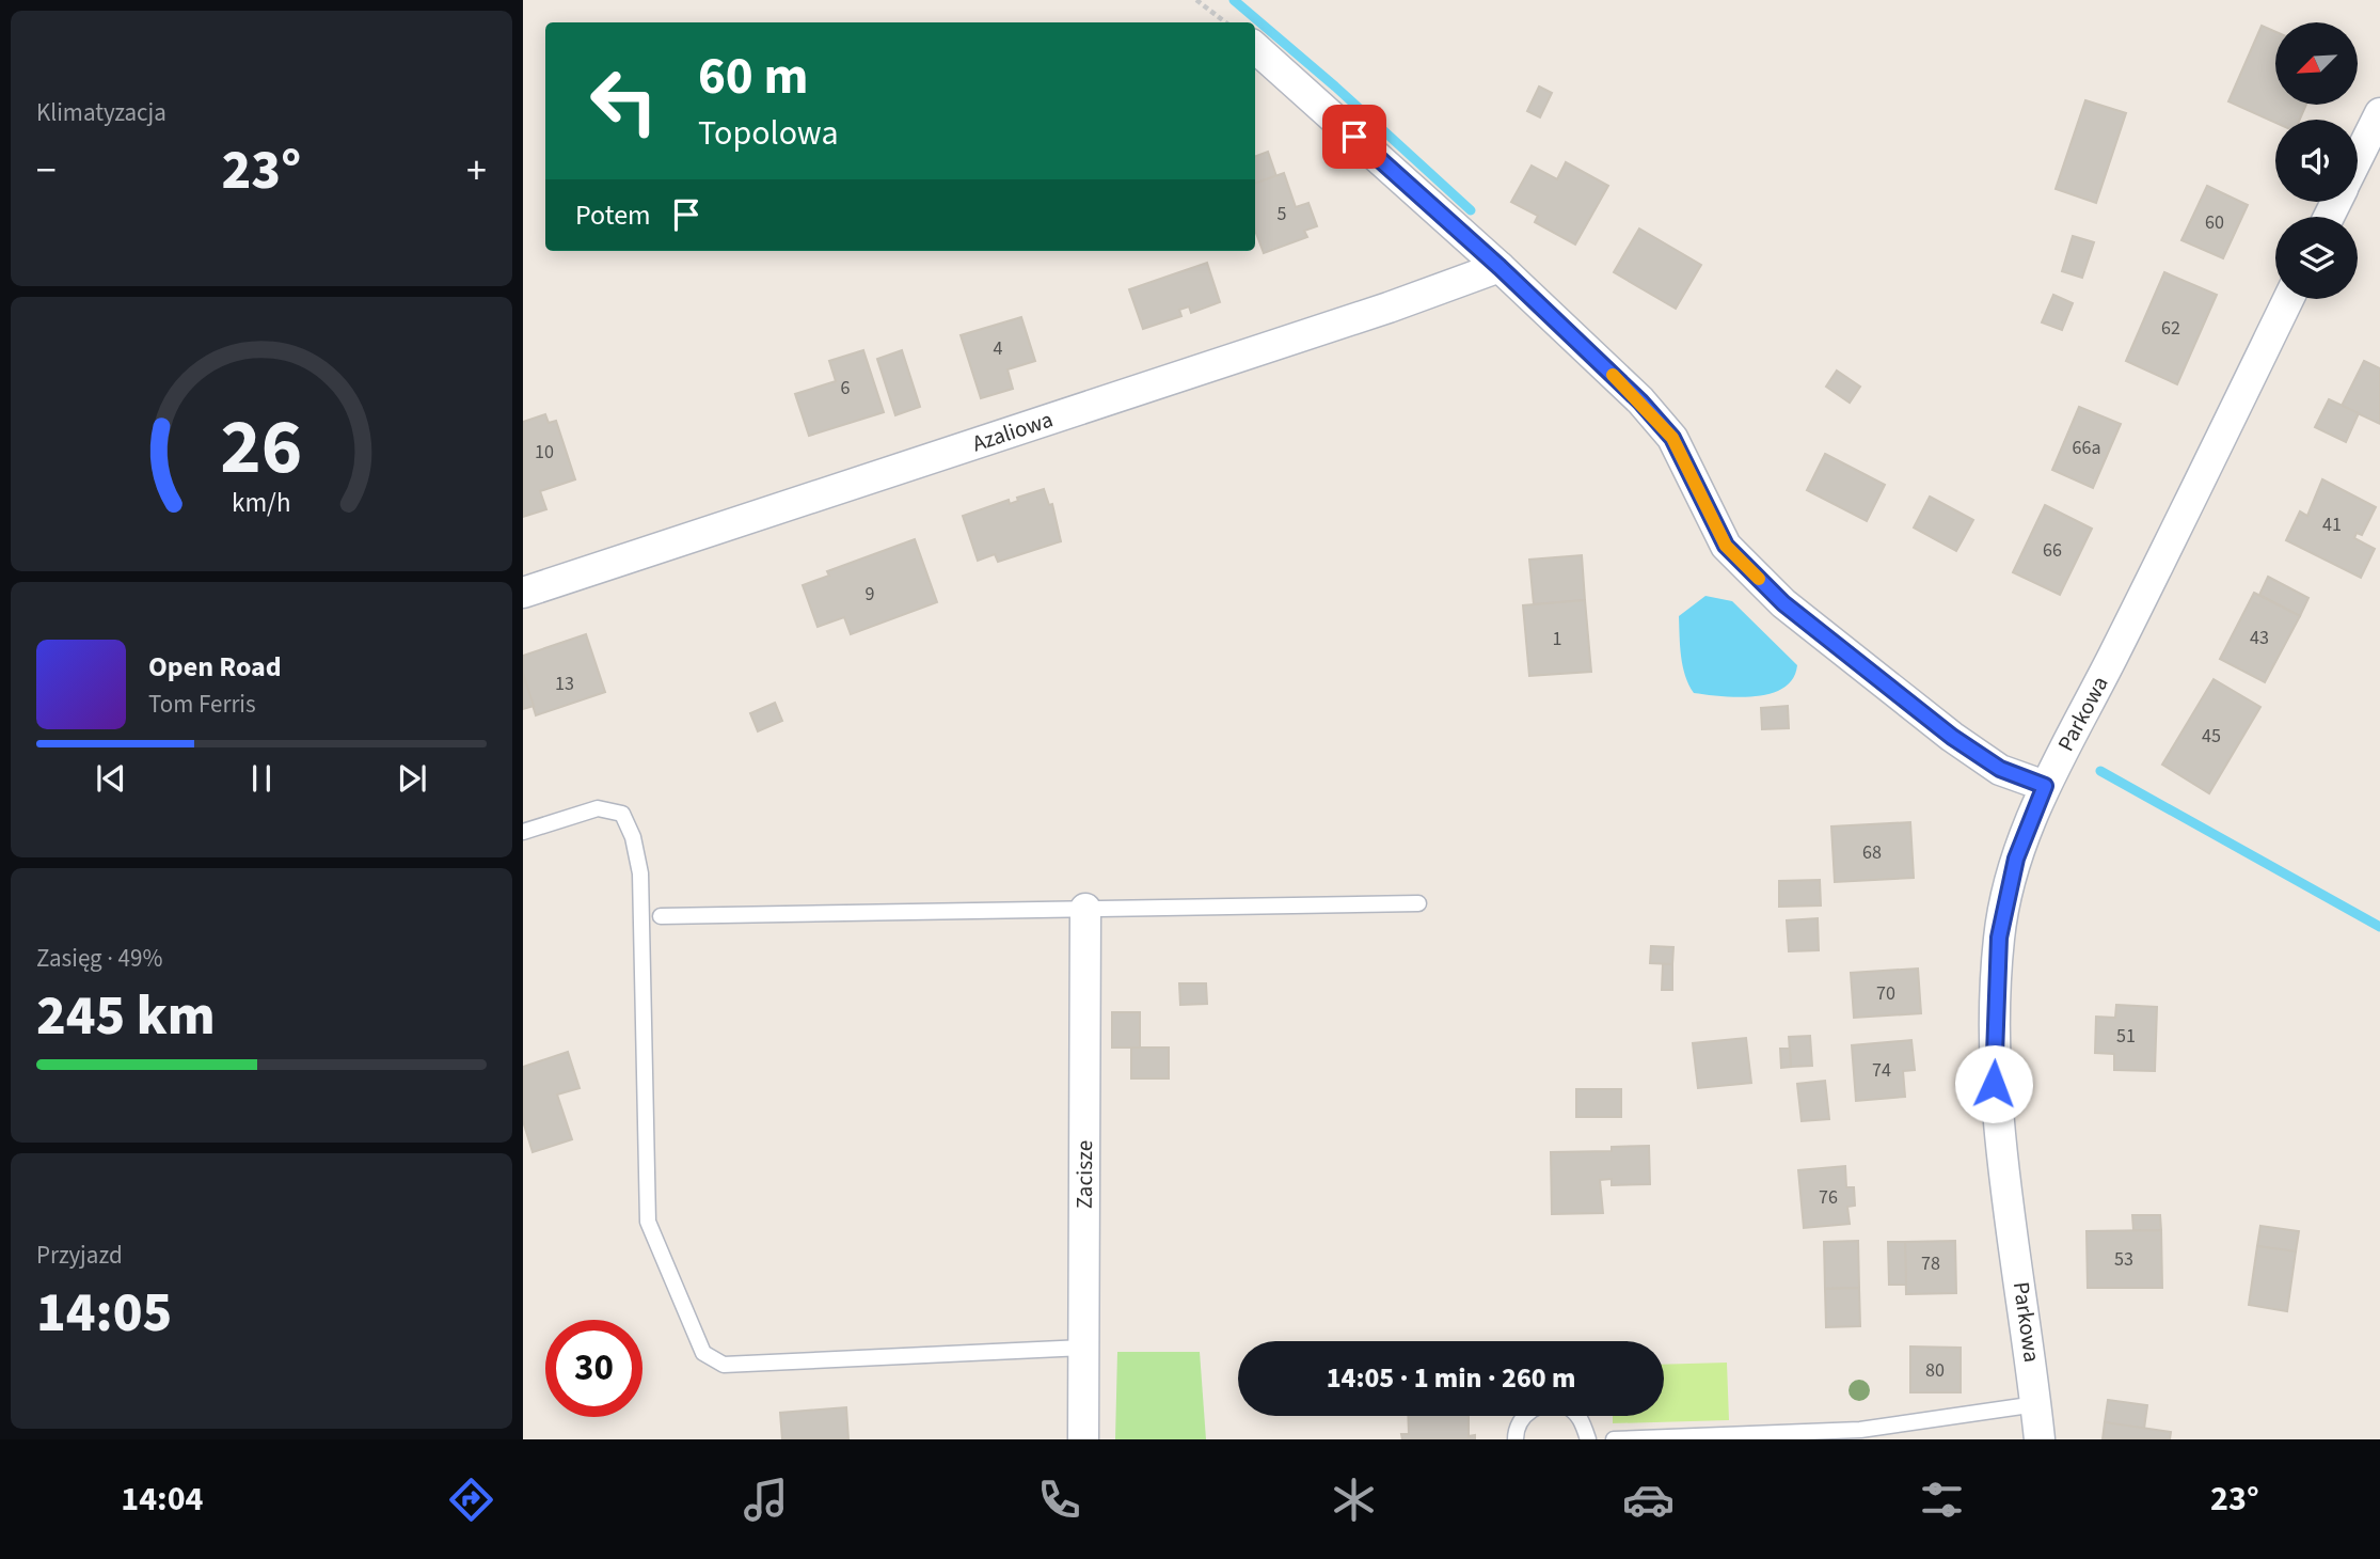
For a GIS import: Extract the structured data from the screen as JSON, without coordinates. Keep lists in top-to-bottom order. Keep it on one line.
{"streets":{"street":["Azaliowa","Parkowa","Zacisze"]},"house_numbers":["5","60","62","4","6","66a","10","41","66","9","43","1","13","45","68","70","51","74","76","53","78","80"],"north":"bottom left","page":{"tile":["Klimatyzacja",["Zasięg · 49%","245 km"],["Przyjazd","14:05"]],"turn":["60 m","Topolowa"],"heat":["−","23°","+"],"then":"Potem","song":["Open Road","Tom Ferris"],"limit":"30","trip":"14:05 · 1 min · 260 m","tabs":["14:04","23°"],"gauge":["26","km/h"]}}
